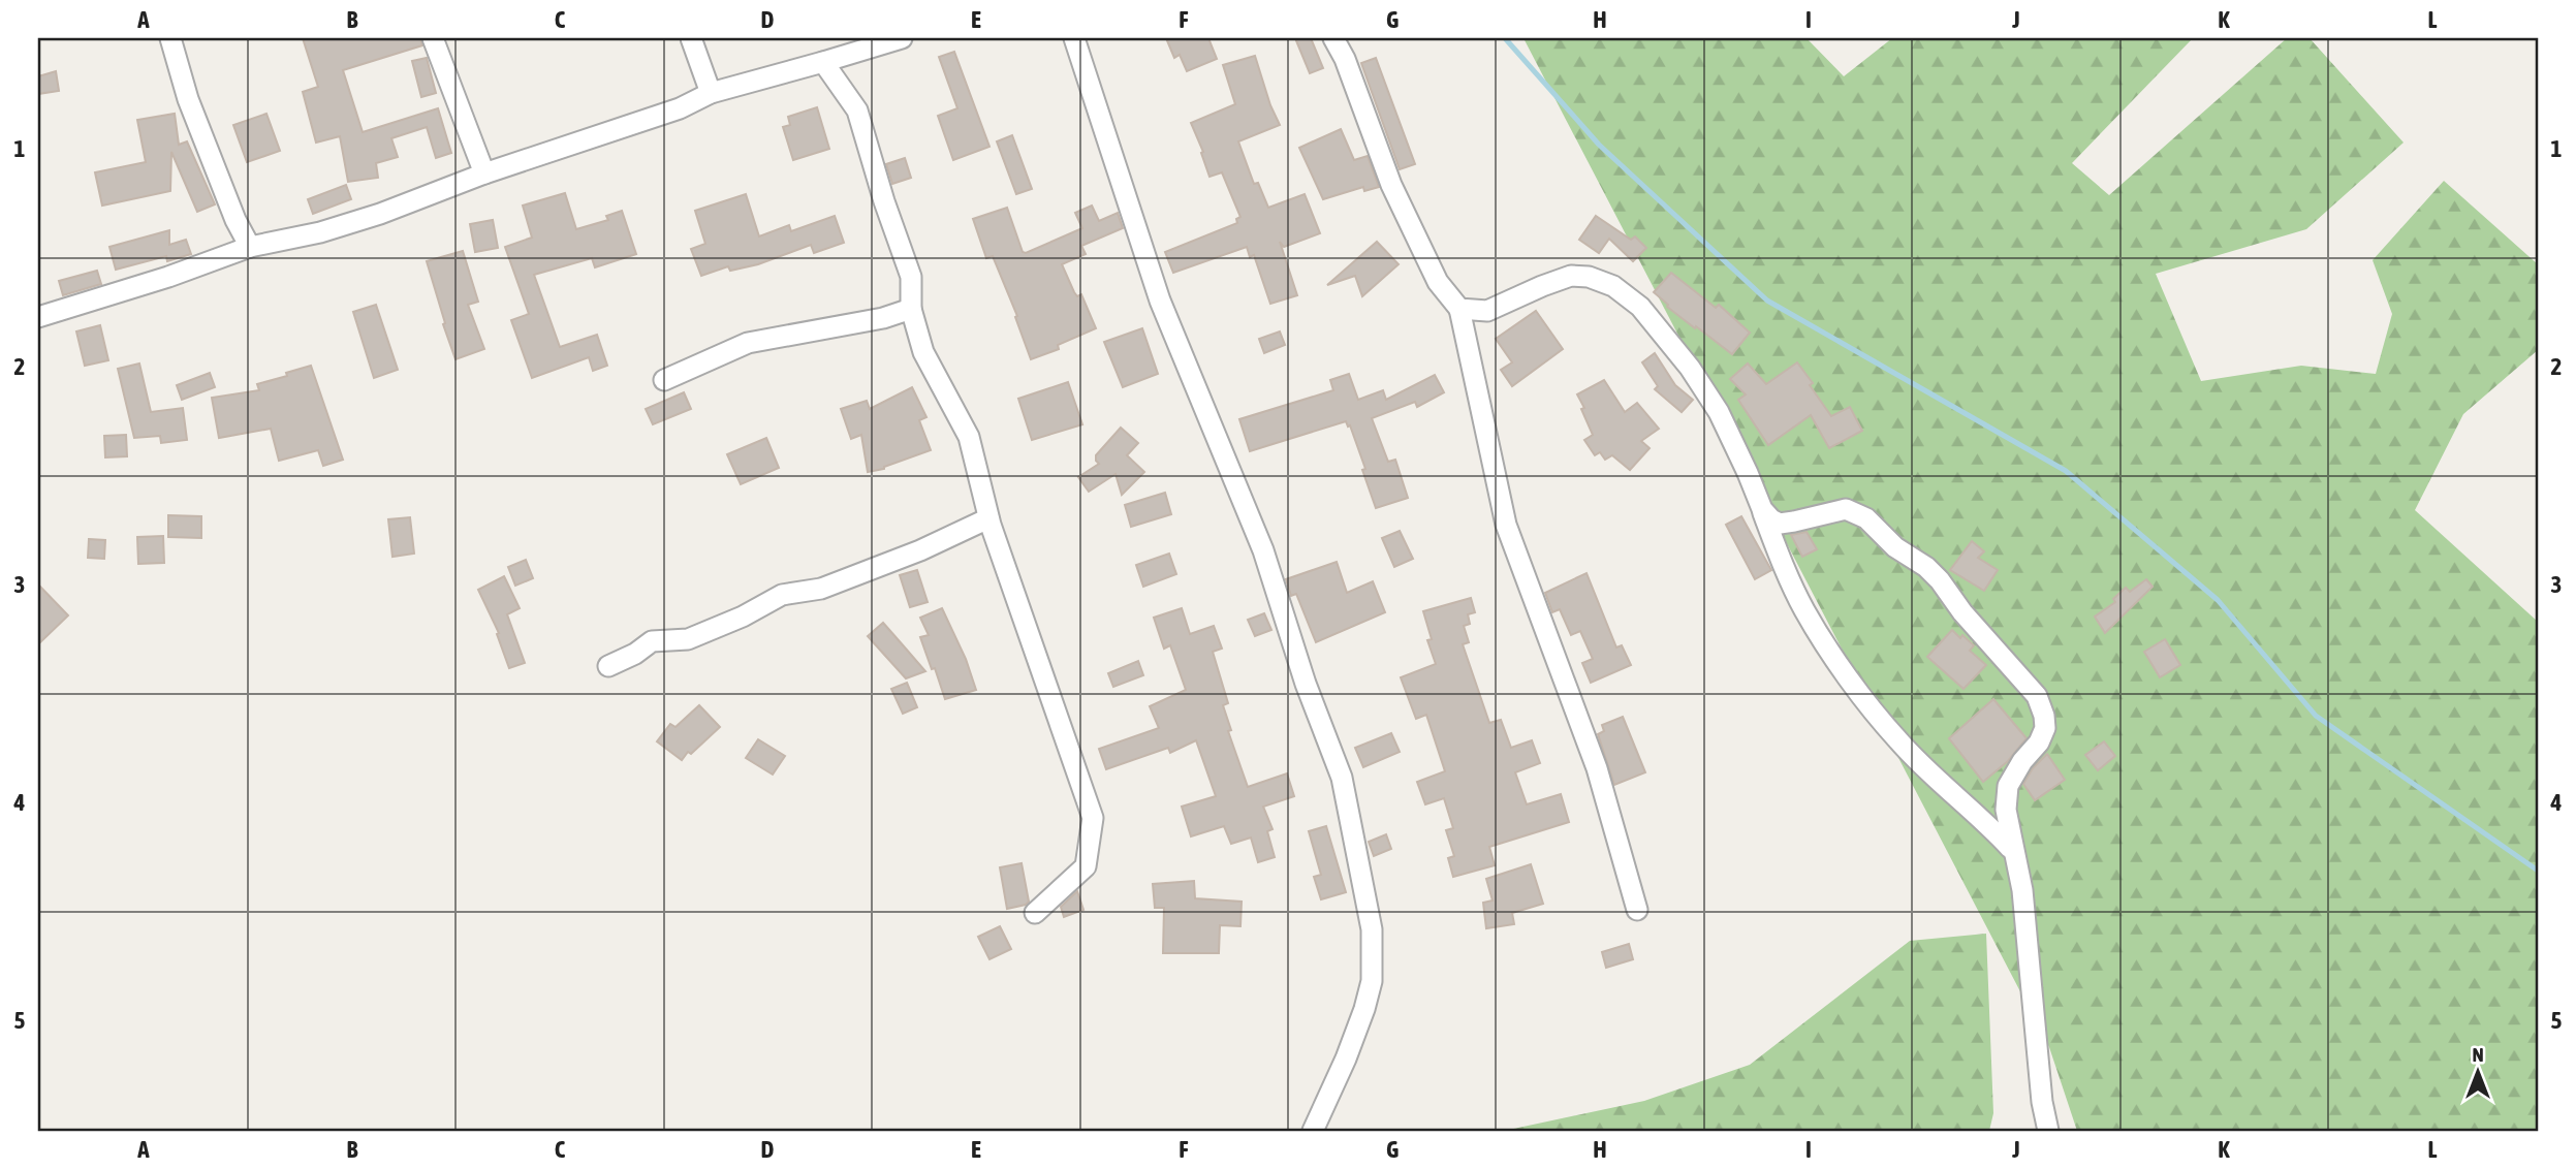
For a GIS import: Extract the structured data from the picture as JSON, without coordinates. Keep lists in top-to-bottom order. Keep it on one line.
{"north":"top","grid":{"columns":["A","B","C","D","E","F","G","H","I","J","K","L"],"rows":["1","2","3","4","5"]}}
